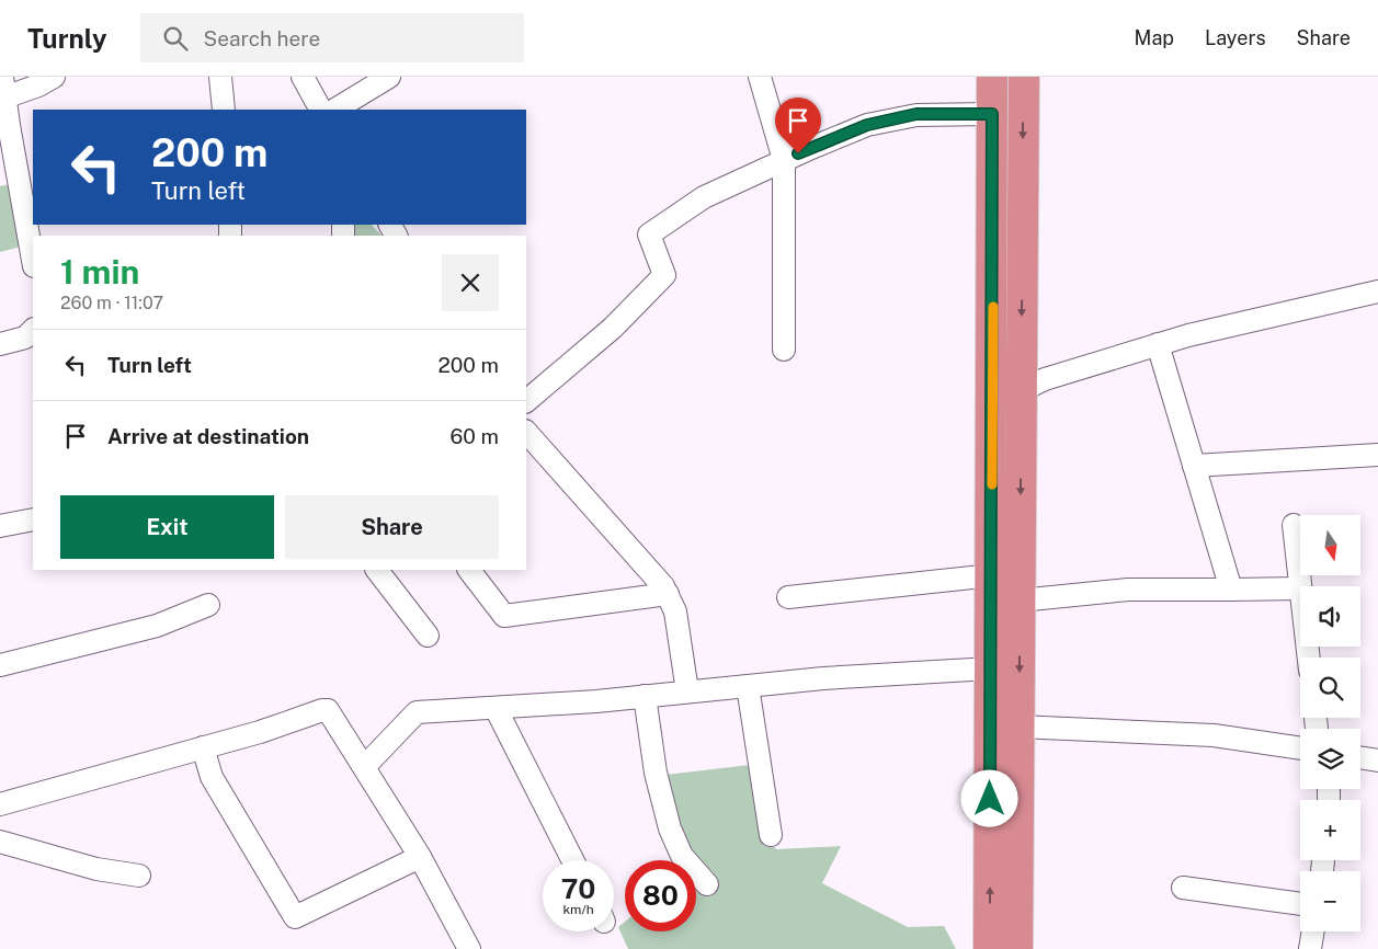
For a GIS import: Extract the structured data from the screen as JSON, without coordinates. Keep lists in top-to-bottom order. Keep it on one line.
{"north":"bottom","page":{"header":"Turnly","search":"Search here","nav":["Map","Layers","Share"],"turn":["200 m","Turn left"],"heading":["1 min","260 m · 11:07"],"list":[{"name":"Turn left","value":"200 m"},{"name":"Arrive at destination","value":"60 m"}],"buttons":["Exit","Share"],"map_buttons":["+","−"],"speed":"70 km/h","limit":"80"}}
